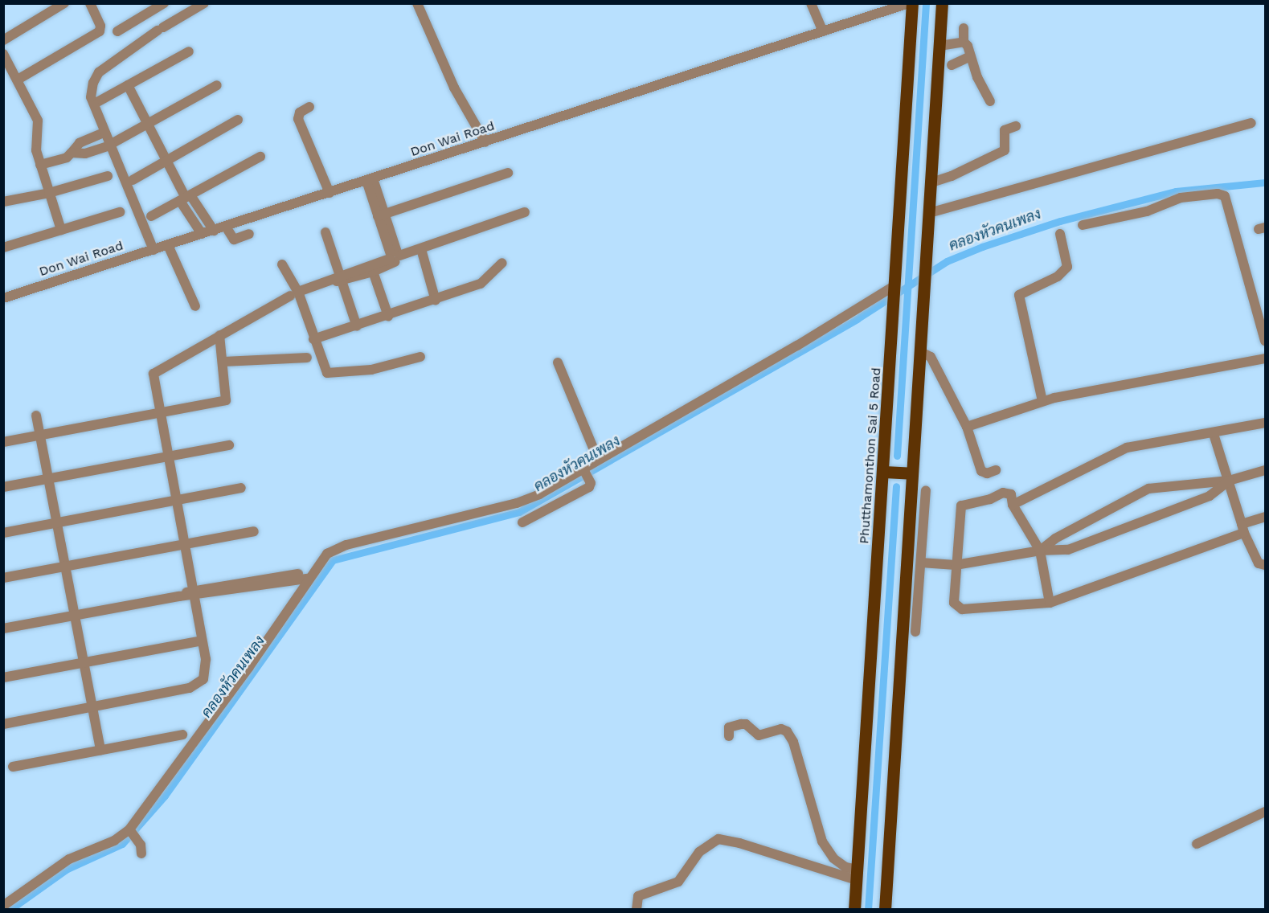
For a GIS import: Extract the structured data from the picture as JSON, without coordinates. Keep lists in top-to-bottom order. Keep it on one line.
{"streets":{"main road":["Phutthamonthon Sai 5 Road"],"street":["Don Wai Road"]},"crossings":[["Don Wai Road","Phutthamonthon Sai 5 Road"]],"water":["คลองหัวคนเพลง"]}
